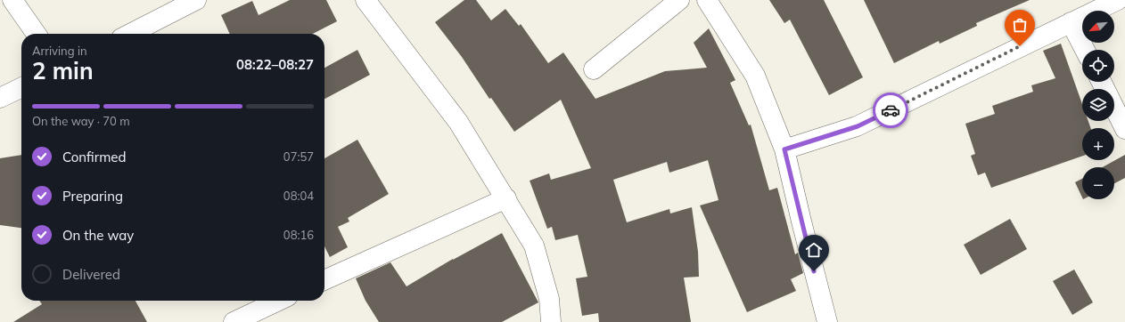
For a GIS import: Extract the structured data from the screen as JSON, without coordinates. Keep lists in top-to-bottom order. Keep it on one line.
{"north":"bottom left","page":{"map_buttons":["+","−"],"heading":["2 min","Arriving in","08:22–08:27"],"bar":"On the way · 70 m","list":[["Confirmed","07:57"],["Preparing","08:04"],["On the way","08:16"],"Delivered"]}}
